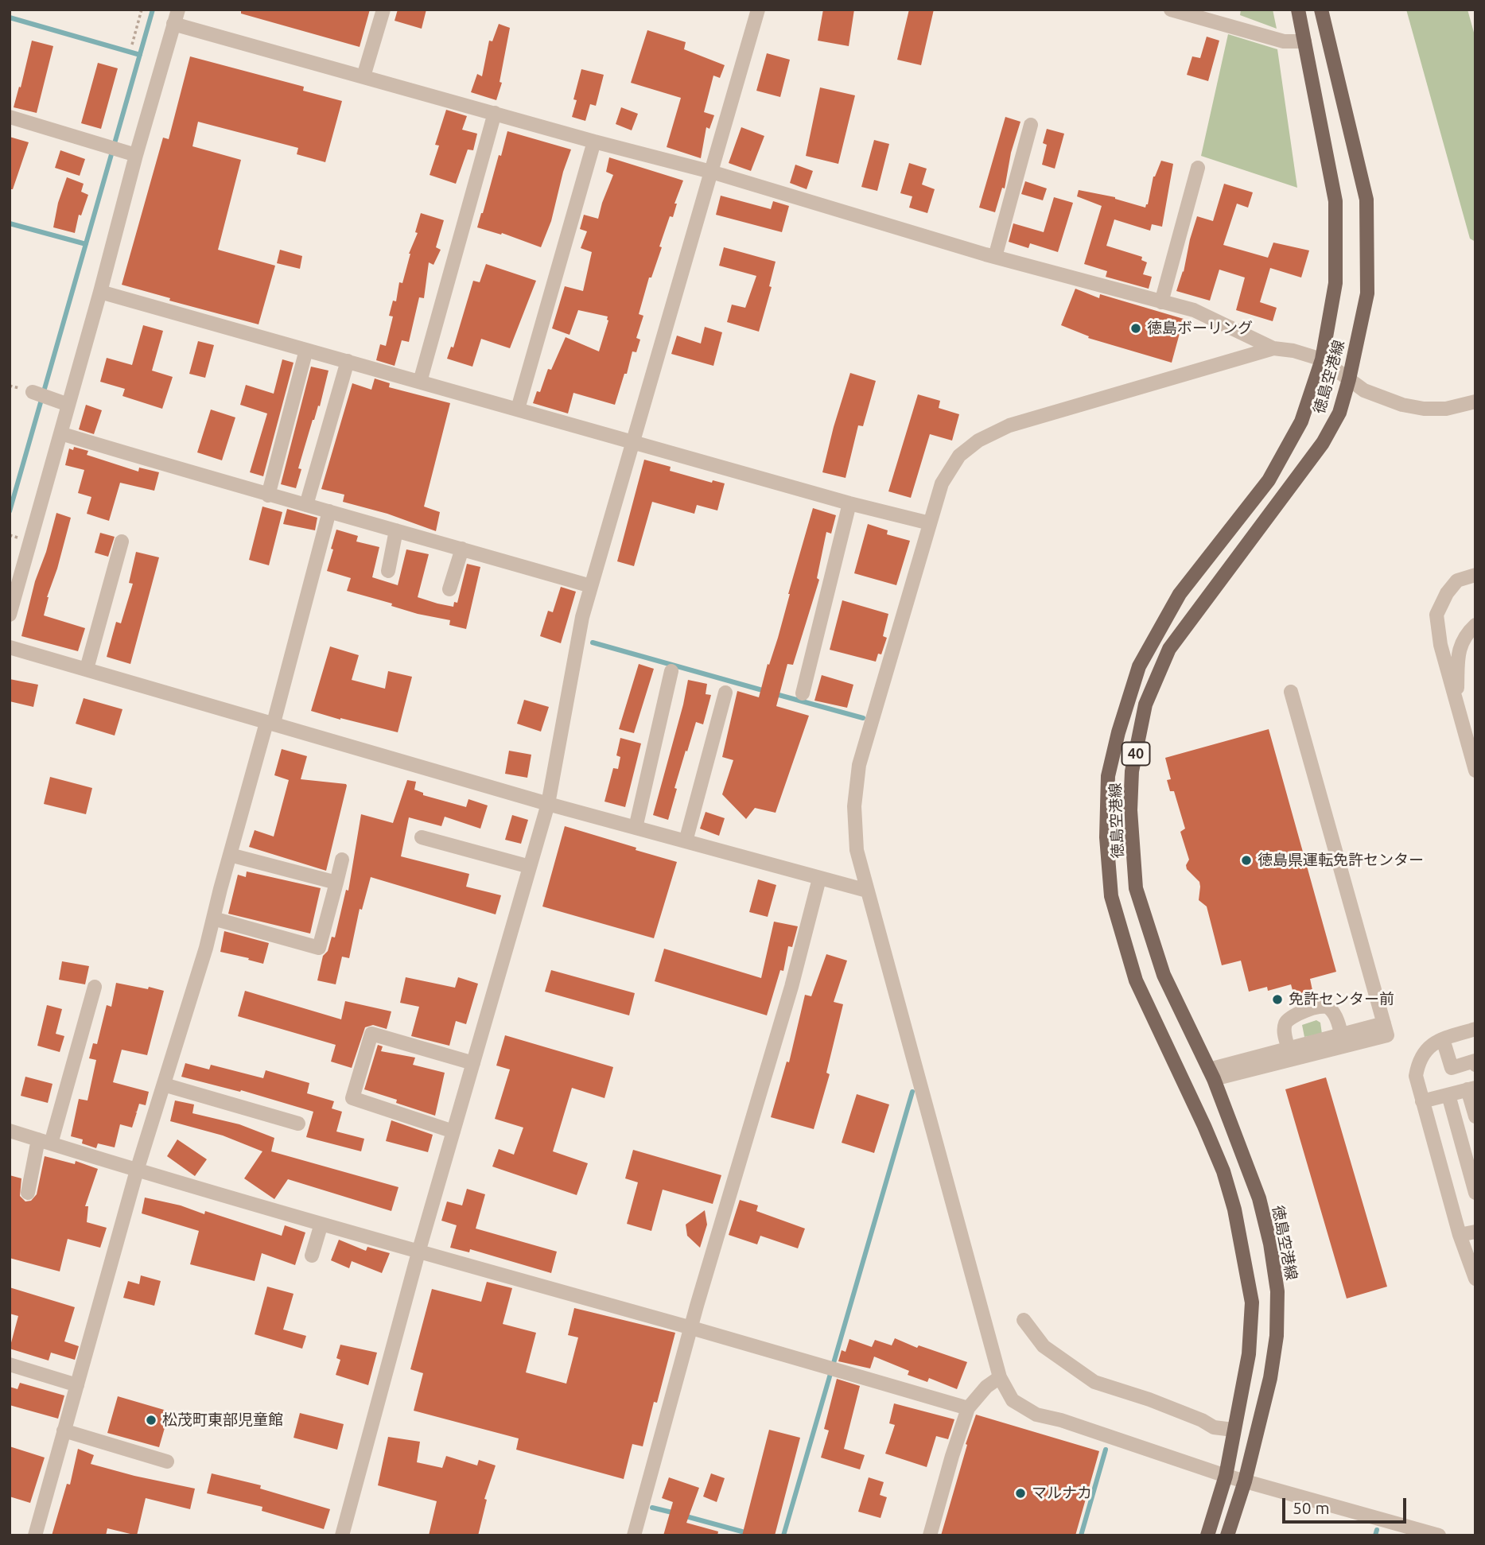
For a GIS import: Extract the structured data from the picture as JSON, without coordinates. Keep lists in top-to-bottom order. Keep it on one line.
{"streets":{"main road":["徳島空港線","40"]},"places":["徳島ボーリング","徳島県運転免許センター","免許センター前","松茂町東部児童館","マルナカ"],"scale_bar":"50 m"}
